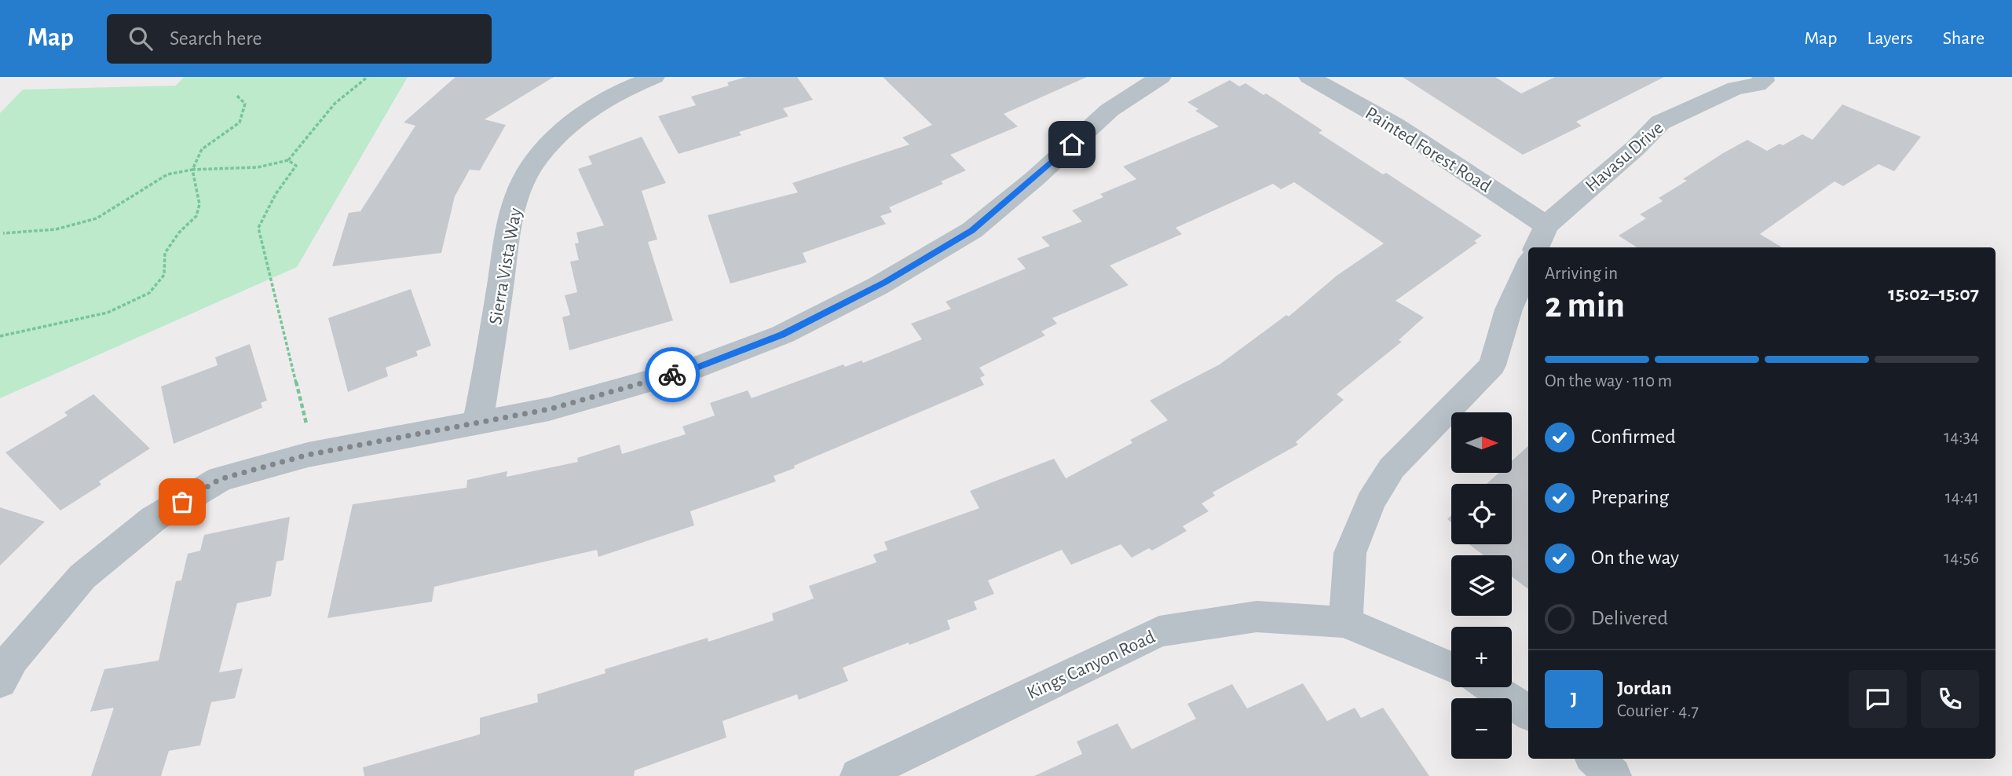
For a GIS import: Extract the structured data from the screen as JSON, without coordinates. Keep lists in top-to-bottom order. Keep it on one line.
{"streets":{"street":["Painted Forest Road","Havasu Drive","Sierra Vista Way","Kings Canyon Road"]},"crossings":[["Painted Forest Road","Havasu Drive"]],"north":"right","page":{"header":"Map","search":"Search here","nav":["Map","Layers","Share"],"heading":["2 min","Arriving in","15:02–15:07"],"panel":["Jordan","Courier · 4.7"],"bar":"On the way · 110 m","list":[["Confirmed","14:34"],["Preparing","14:41"],["On the way","14:56"],"Delivered"],"map_buttons":["+","−"],"round":"J"}}
